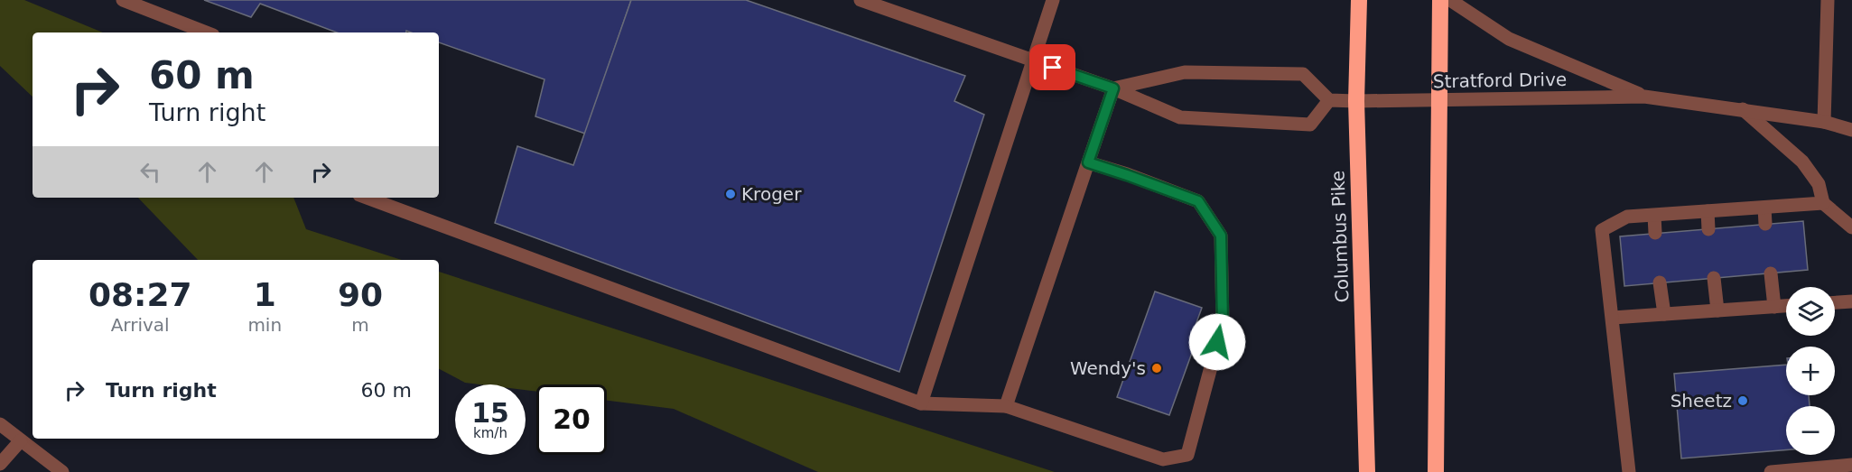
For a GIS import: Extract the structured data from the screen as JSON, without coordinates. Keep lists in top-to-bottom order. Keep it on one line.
{"streets":{"highway":["Columbus Pike"],"street":["Stratford Drive"]},"crossings":[["Stratford Drive","Columbus Pike"]],"places":["Kroger","Wendy's","Sheetz"],"page":{"turn":["60 m","Turn right"],"eta":["08:27","Arrival","1","min","90","m"],"map_buttons":["+","−"],"list":[{"name":"Turn right","value":"60 m"}],"speed":"15 km/h","limit":"20"}}
